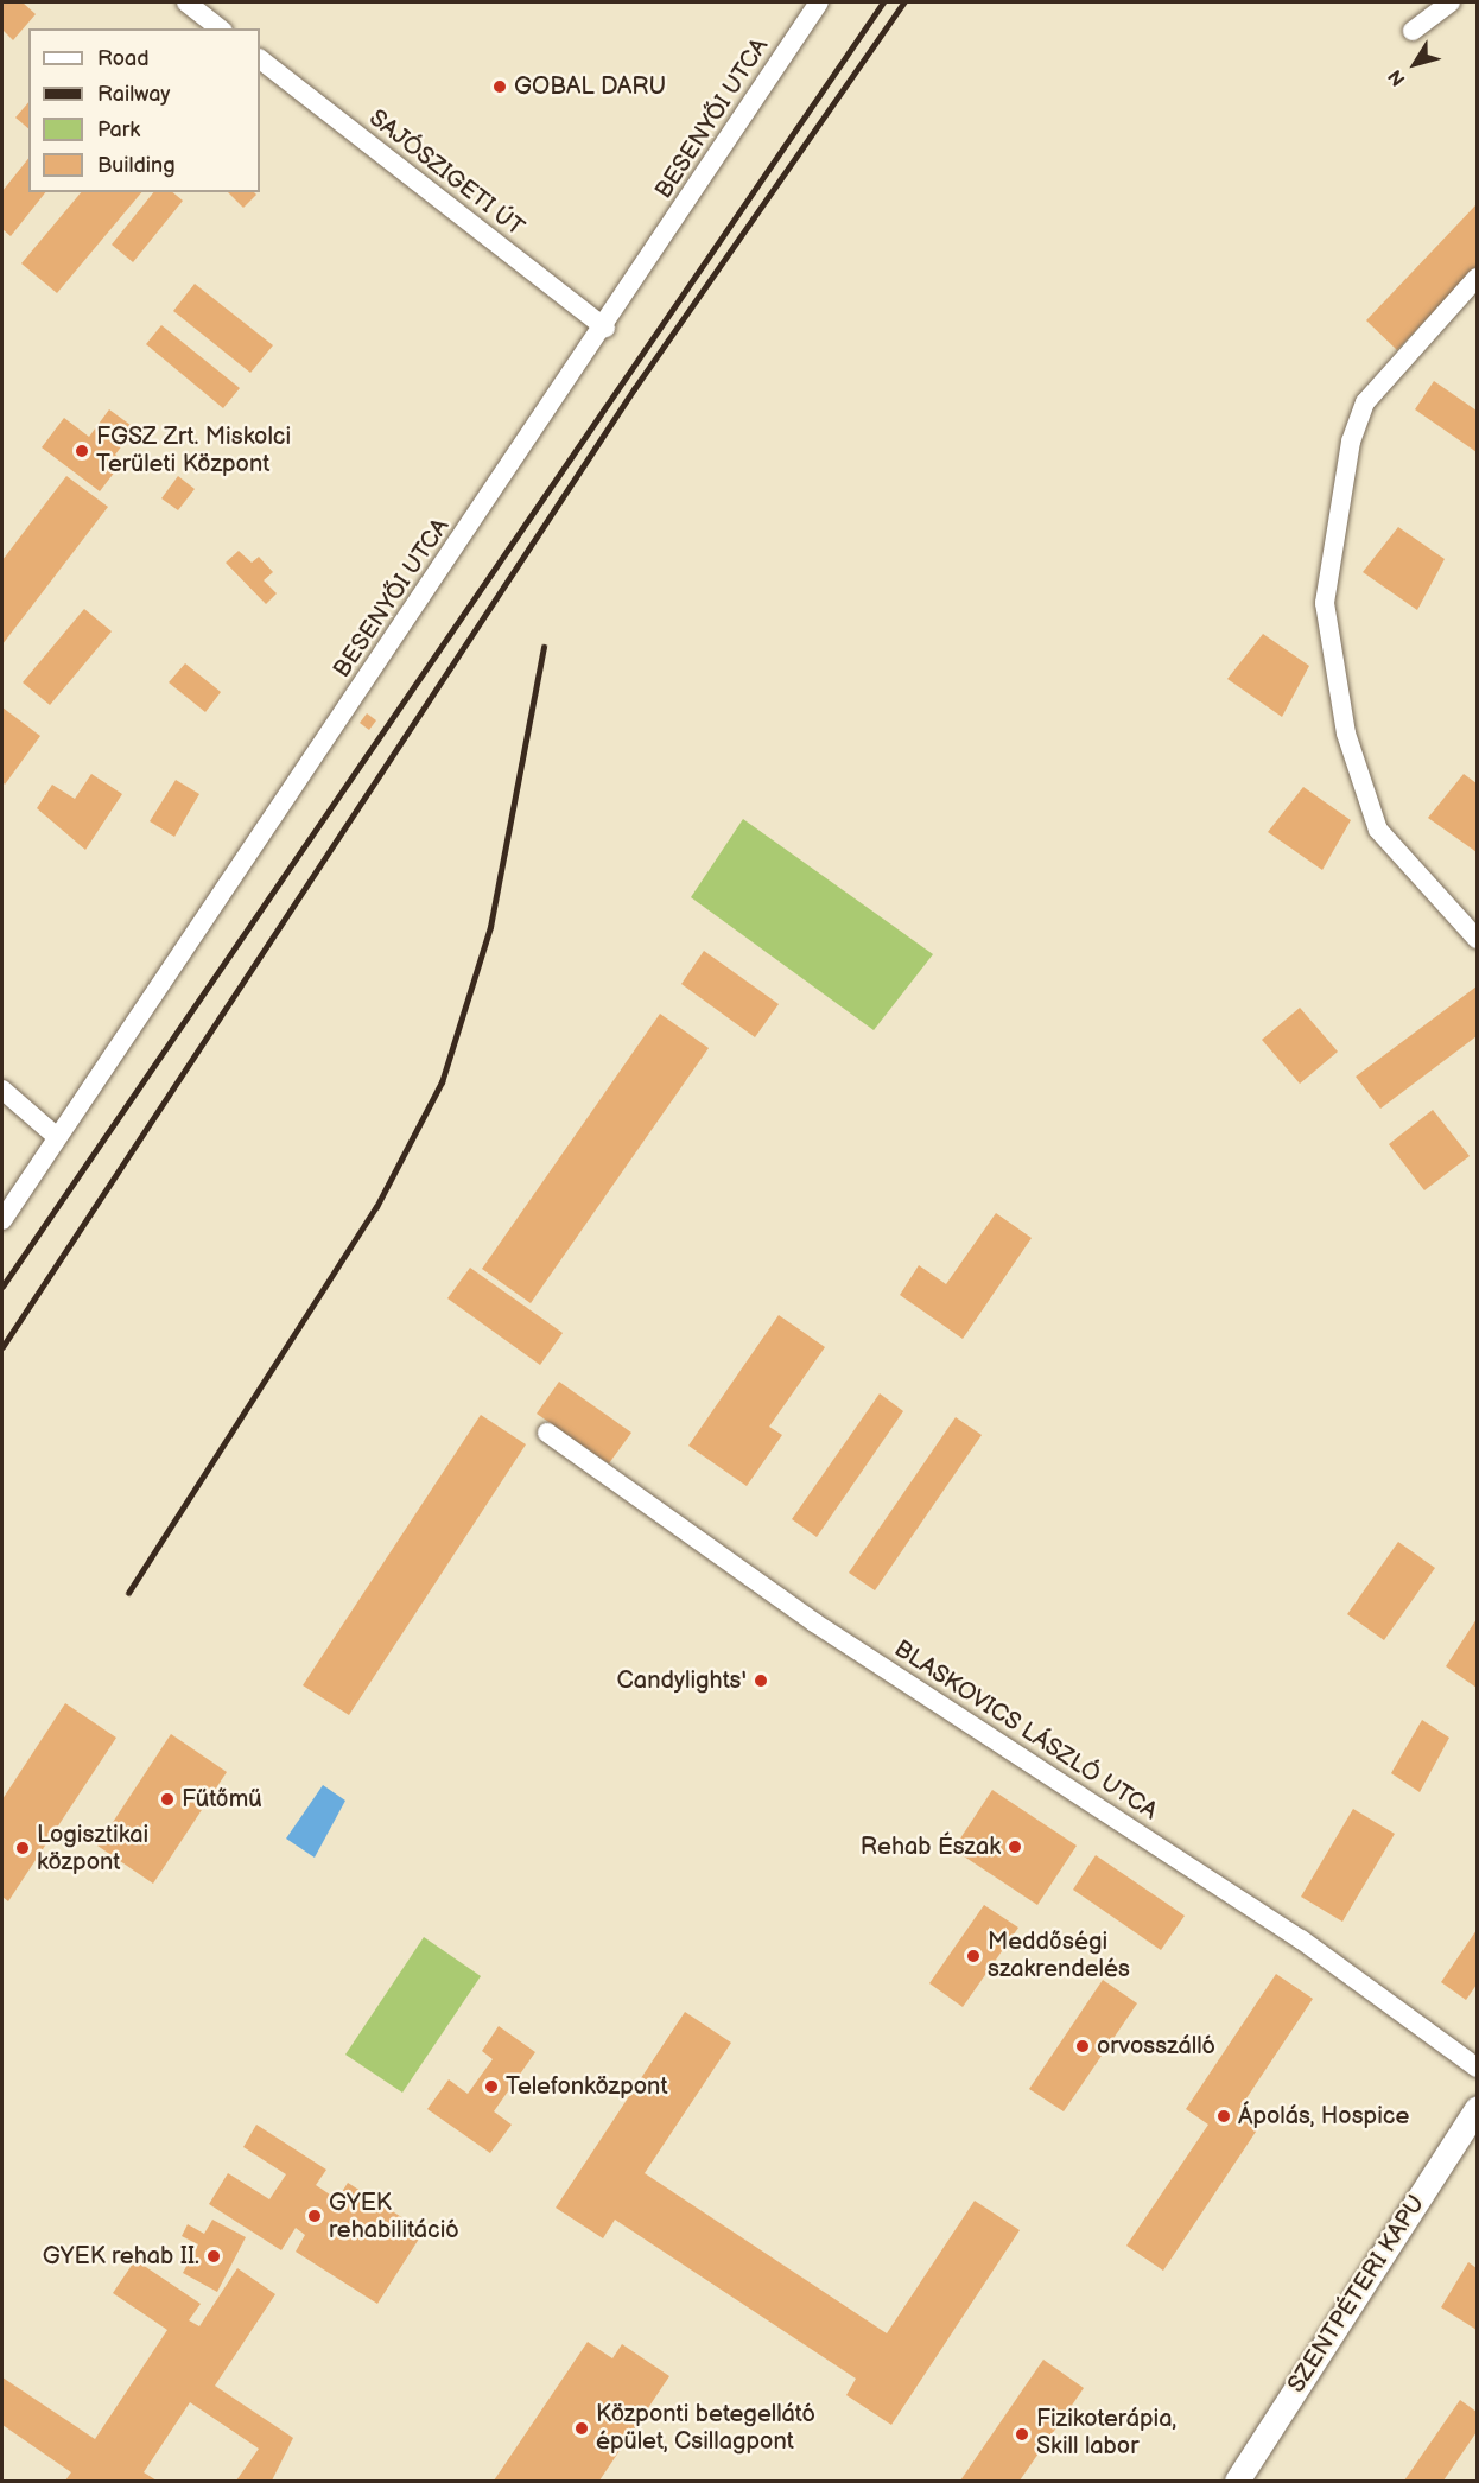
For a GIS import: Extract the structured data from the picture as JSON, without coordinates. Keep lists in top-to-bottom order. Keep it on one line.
{"streets":{"main road":["SZENTPÉTERI KAPU"],"street":["BESENYŐI UTCA","SAJÓSZIGETI ÚT","BLASKOVICS LÁSZLÓ UTCA"]},"crossings":[["BESENYŐI UTCA","SAJÓSZIGETI ÚT"]],"places":["GOBAL DARU","FGSZ Zrt. Miskolci Területi Központ","Candylights'","Fűtőmű","Rehab Észak","Logisztikai központ","Meddőségi szakrendelés","orvosszálló","Telefonközpont","Ápolás, Hospice","GYEK rehabilitáció","GYEK rehab II.","Központi betegellátó épület, Csillagpont","Fizikoterápia, Skill labor"],"legend":["Road","Railway","Park","Building"],"north":"bottom left"}
